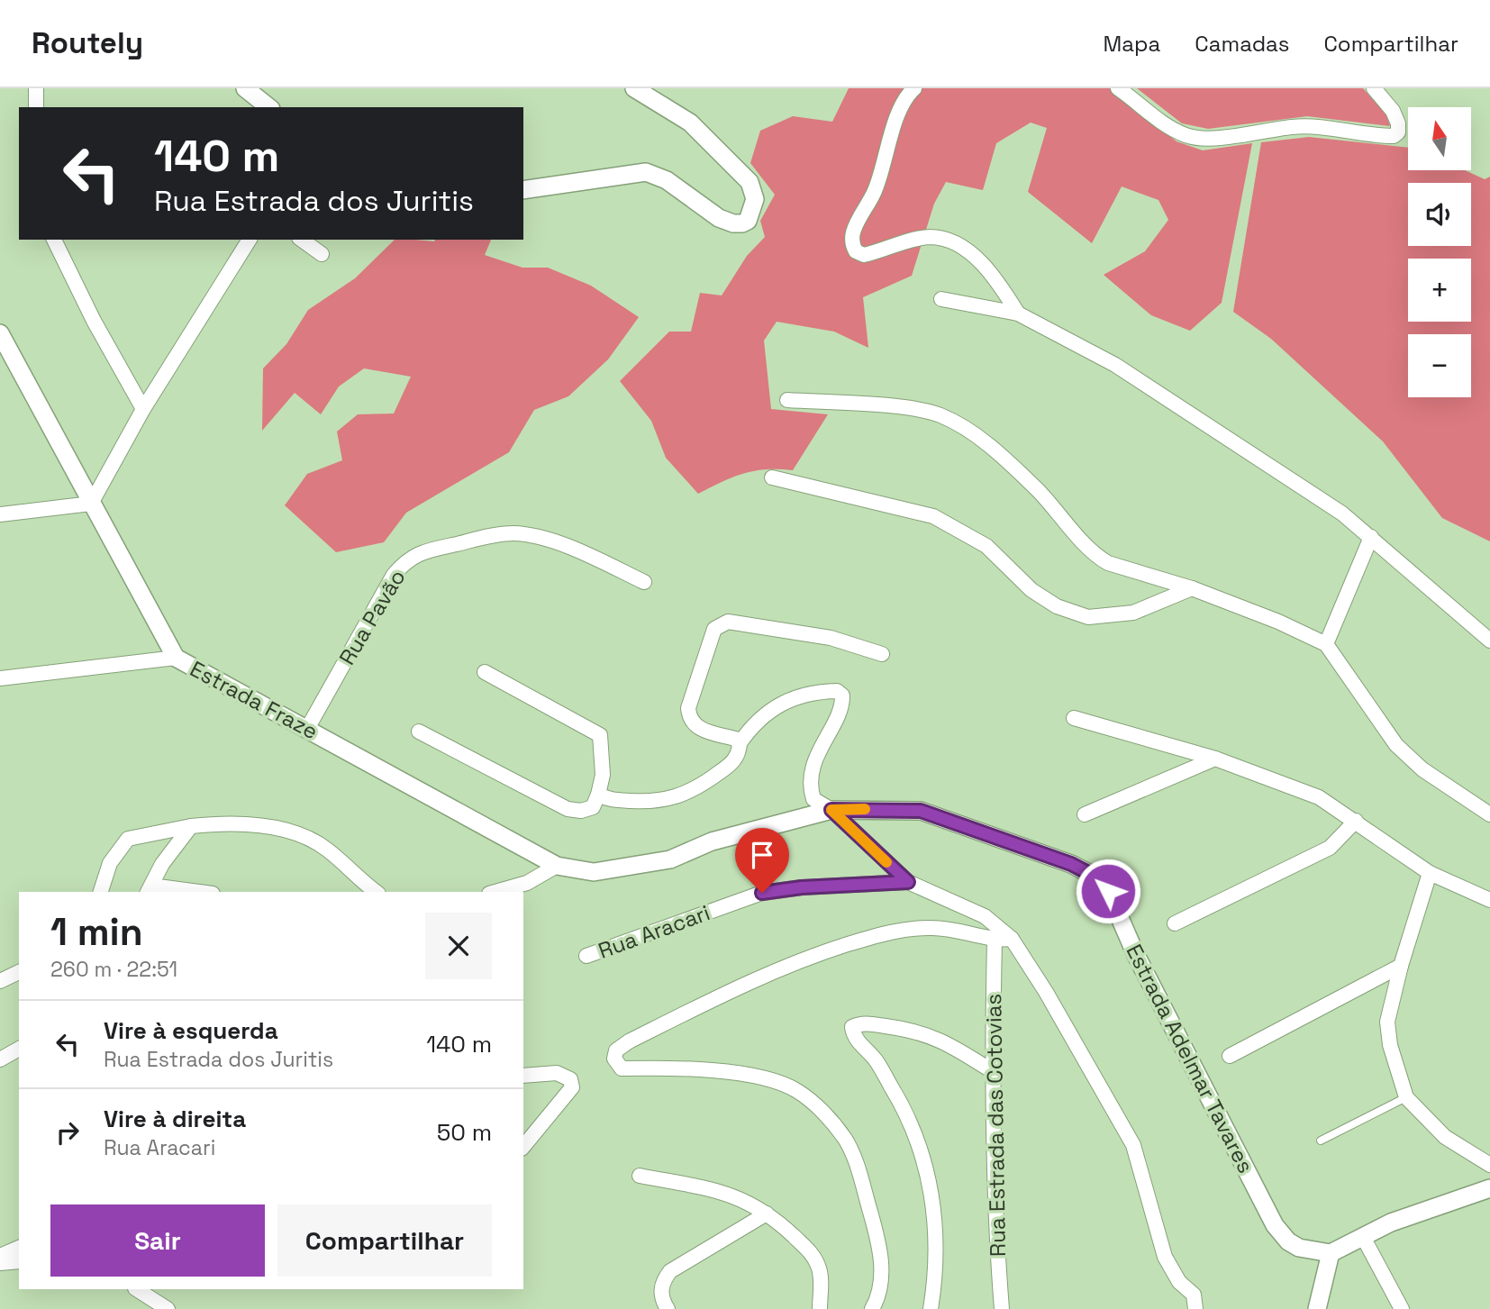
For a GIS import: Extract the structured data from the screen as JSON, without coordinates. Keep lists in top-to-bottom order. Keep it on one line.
{"streets":{"street":["Rua Pavão","Estrada Fraze","Rua Aracari","Estrada Adelmar Tavares","Rua Estrada das Cotovias"]},"crossings":[["Rua Pavão","Estrada Fraze"],["Estrada Fraze","Estrada Adelmar Tavares"]],"north":"top","page":{"header":"Routely","nav":["Mapa","Camadas","Compartilhar"],"map_buttons":["+","−"],"turn":["140 m","Rua Estrada dos Juritis"],"heading":["1 min","260 m · 22:51"],"list":[{"name":"Vire à esquerda","note":"Rua Estrada dos Juritis","value":"140 m"},{"name":"Vire à direita","note":"Rua Aracari","value":"50 m"}],"buttons":["Sair","Compartilhar"]}}
